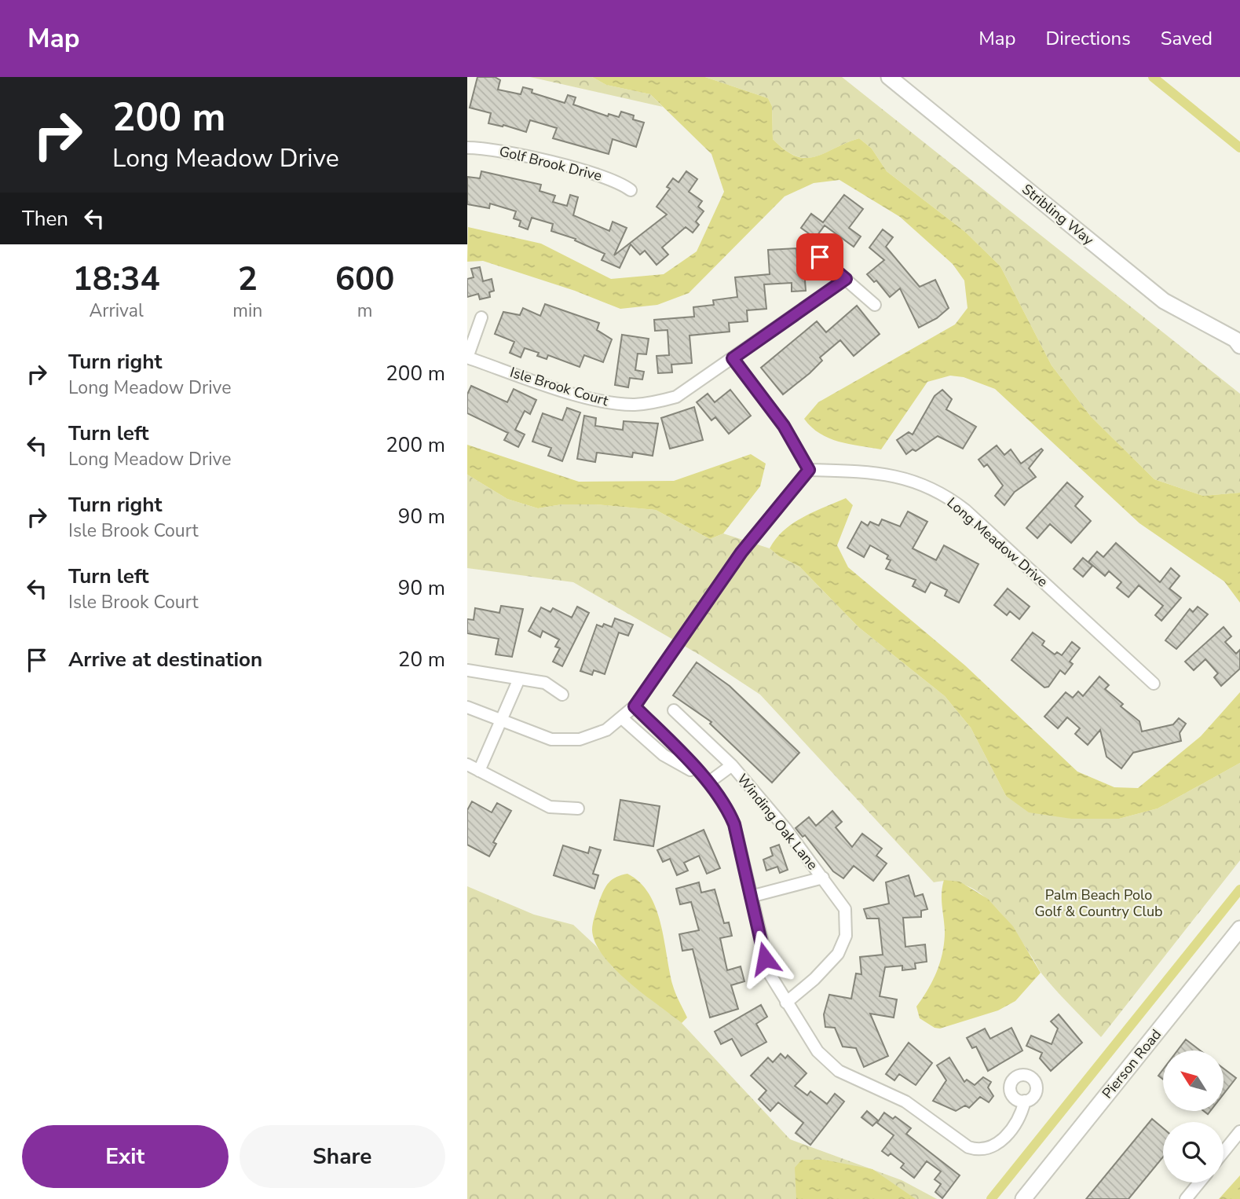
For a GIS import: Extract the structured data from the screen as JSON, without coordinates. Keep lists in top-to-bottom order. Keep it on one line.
{"streets":{"street":["Golf Brook Drive","Stribling Way","Isle Brook Court","Long Meadow Drive","Winding Oak Lane","Pierson Road"]},"parks":["Palm Beach Polo Golf & Country Club"],"north":"top left","page":{"header":"Map","nav":["Map","Directions","Saved"],"turn":["200 m","Long Meadow Drive"],"then":"Then","eta":["18:34","Arrival","2","min","600","m"],"list":[{"name":"Turn right","note":"Long Meadow Drive","value":"200 m"},{"name":"Turn left","note":"Long Meadow Drive","value":"200 m"},{"name":"Turn right","note":"Isle Brook Court","value":"90 m"},{"name":"Turn left","note":"Isle Brook Court","value":"90 m"},{"name":"Arrive at destination","value":"20 m"}],"buttons":["Exit","Share"]}}
